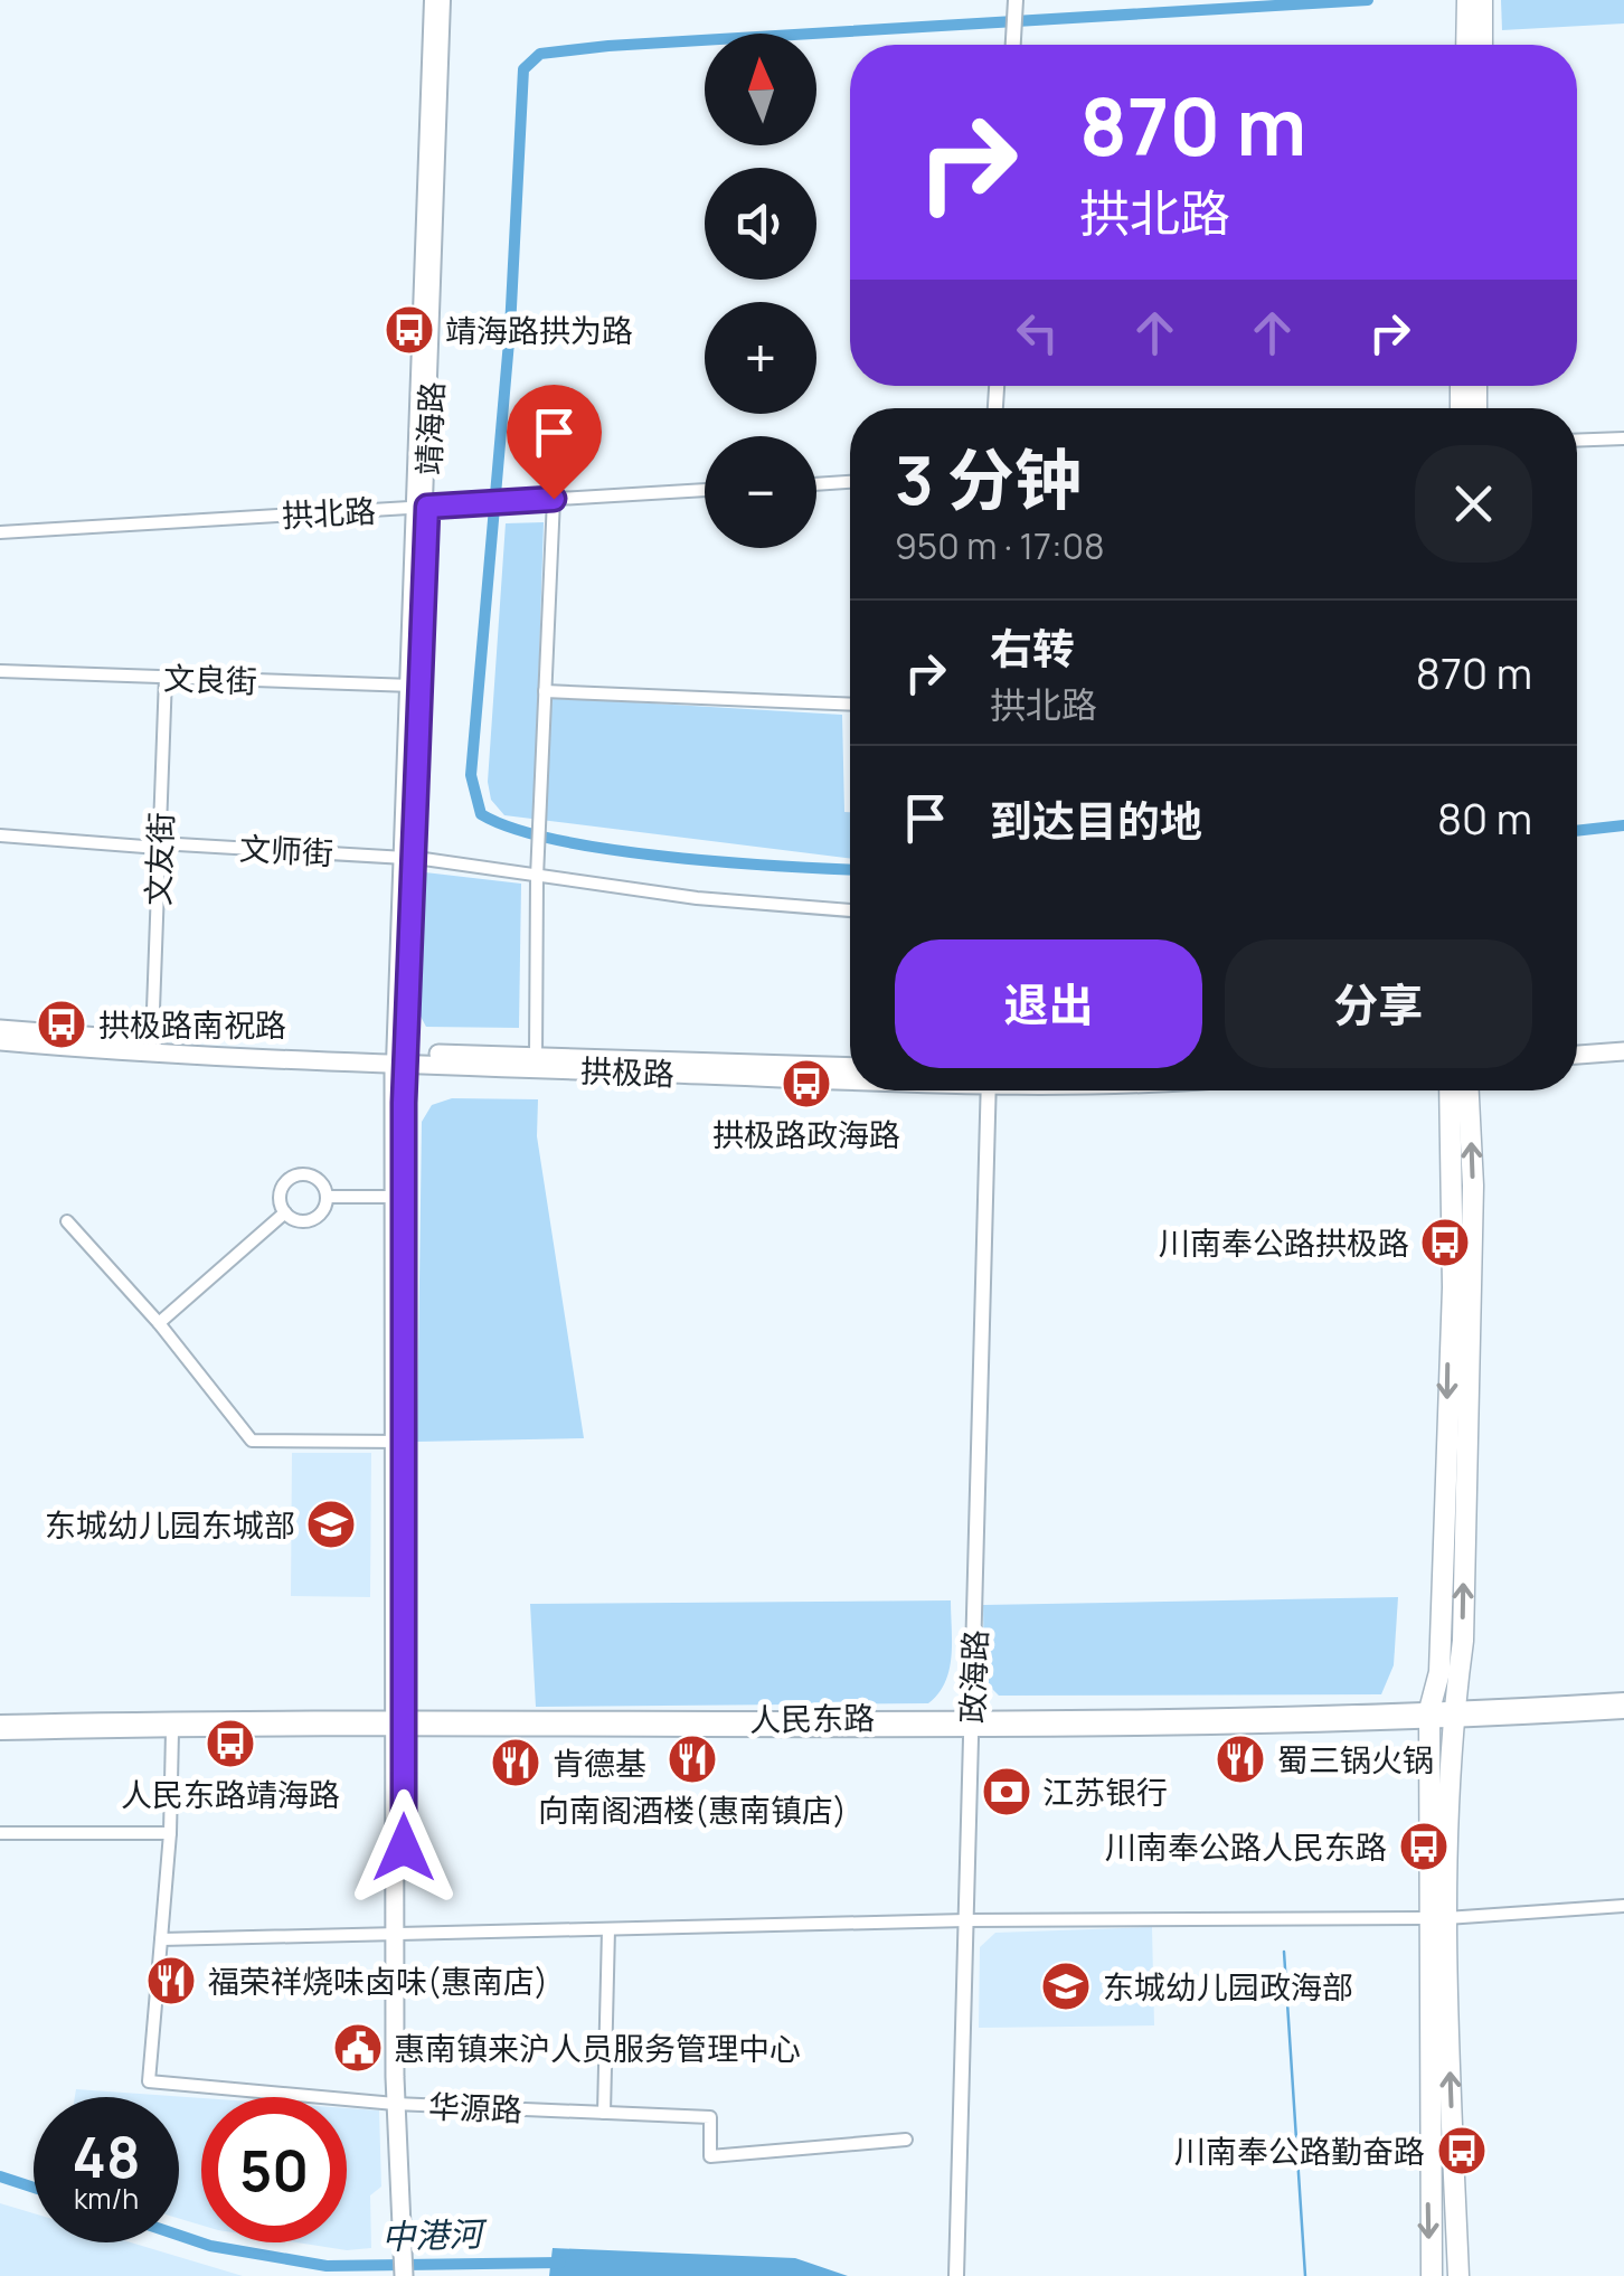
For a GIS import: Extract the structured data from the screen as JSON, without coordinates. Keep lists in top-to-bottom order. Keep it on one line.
{"streets":{"main road":["靖海路","拱极路"],"street":["拱北路","文良街","文师街","文友街","政海路","人民东路","华源路"]},"crossings":[["靖海路","拱北路"],["靖海路","文良街"],["靖海路","文师街"],["靖海路","拱极路"],["靖海路","人民东路"],["靖海路","华源路"],["文良街","文友街"],["文师街","文友街"],["文友街","拱极路"],["政海路","人民东路"]],"water":["中港河"],"places":{"bus stop":["靖海路拱为路","拱极路南祝路","拱极路政海路","川南奉公路拱极路","人民东路靖海路","川南奉公路人民东路","川南奉公路勤奋路"],"school or university":["东城幼儿园东城部","东城幼儿园政海部"],"restaurant":["向南阁酒楼(惠南镇店)","蜀三锅火锅","肯德基","福荣祥烧味卤味(惠南店)"],"bank":["江苏银行"],"public building":["惠南镇来沪人员服务管理中心"]},"north":"top","page":{"map_buttons":["+","−"],"turn":["870 m","拱北路"],"heading":["3 分钟","950 m · 17:08"],"list":[{"name":"右转","note":"拱北路","value":"870 m"},{"name":"到达目的地","value":"80 m"}],"buttons":["退出","分享"],"speed":"48 km/h","limit":"50"}}
